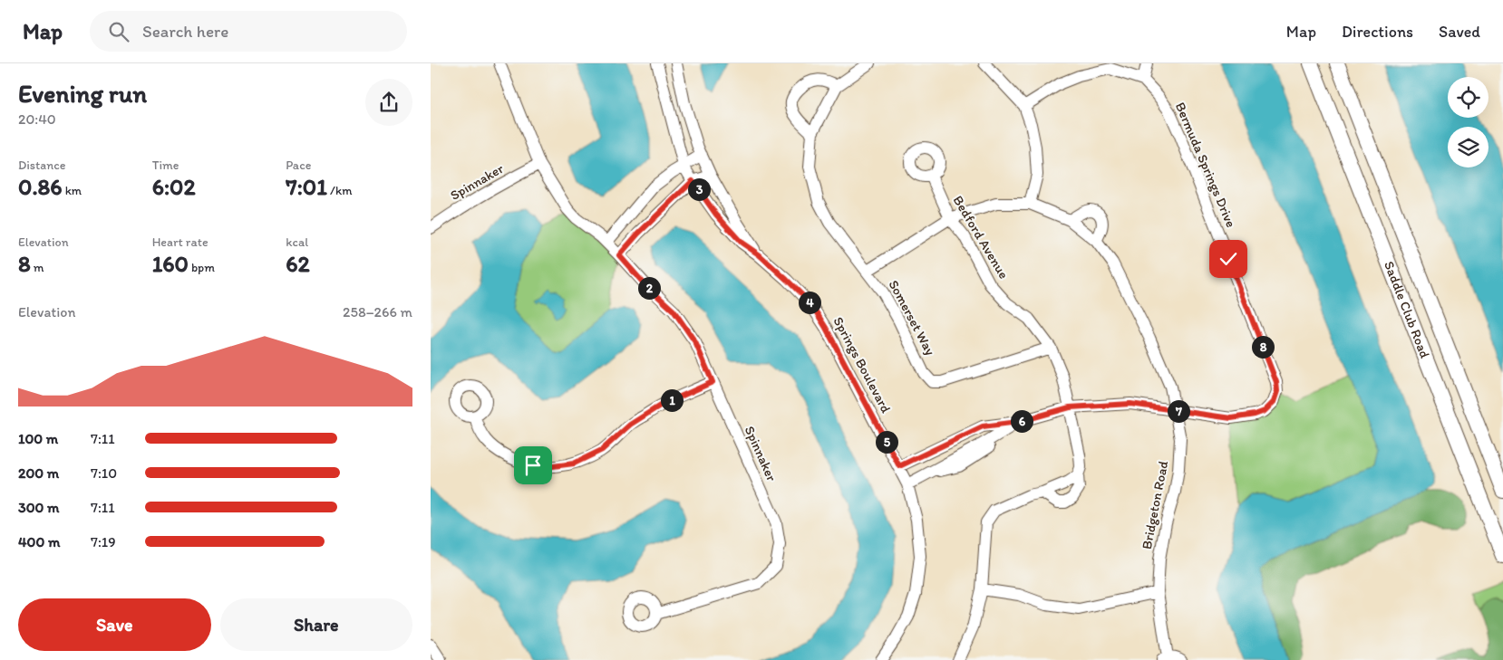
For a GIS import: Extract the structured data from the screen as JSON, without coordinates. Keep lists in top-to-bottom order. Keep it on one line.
{"streets":{"street":["Bermuda Springs Drive","Spinnaker","Bedford Avenue","Saddle Club Road","Somerset Way","Springs Boulevard","Bridgeton Road"]},"crossings":[["Bermuda Springs Drive","Bedford Avenue"],["Bermuda Springs Drive","Springs Boulevard"],["Bermuda Springs Drive","Bridgeton Road"],["Bedford Avenue","Somerset Way"],["Bedford Avenue","Bridgeton Road"],["Somerset Way","Bridgeton Road"]],"page":{"header":"Map","search":"Search here","nav":["Map","Directions","Saved"],"heading":["Evening run","20:40"],"stats":[["Distance","0.86 km"],["Time","6:02"],["Pace","7:01 /km"],["Elevation","8 m"],["Heart rate","160 bpm"],["kcal","62"]],"pins":["3","2","4","8","1","7","6","5"],"chart":["Elevation","258–266 m"],"list":[{"name":"100 m","note":"7:11"},{"name":"200 m","note":"7:10"},{"name":"300 m","note":"7:11"},{"name":"400 m","note":"7:19"}],"buttons":["Save","Share"]}}
